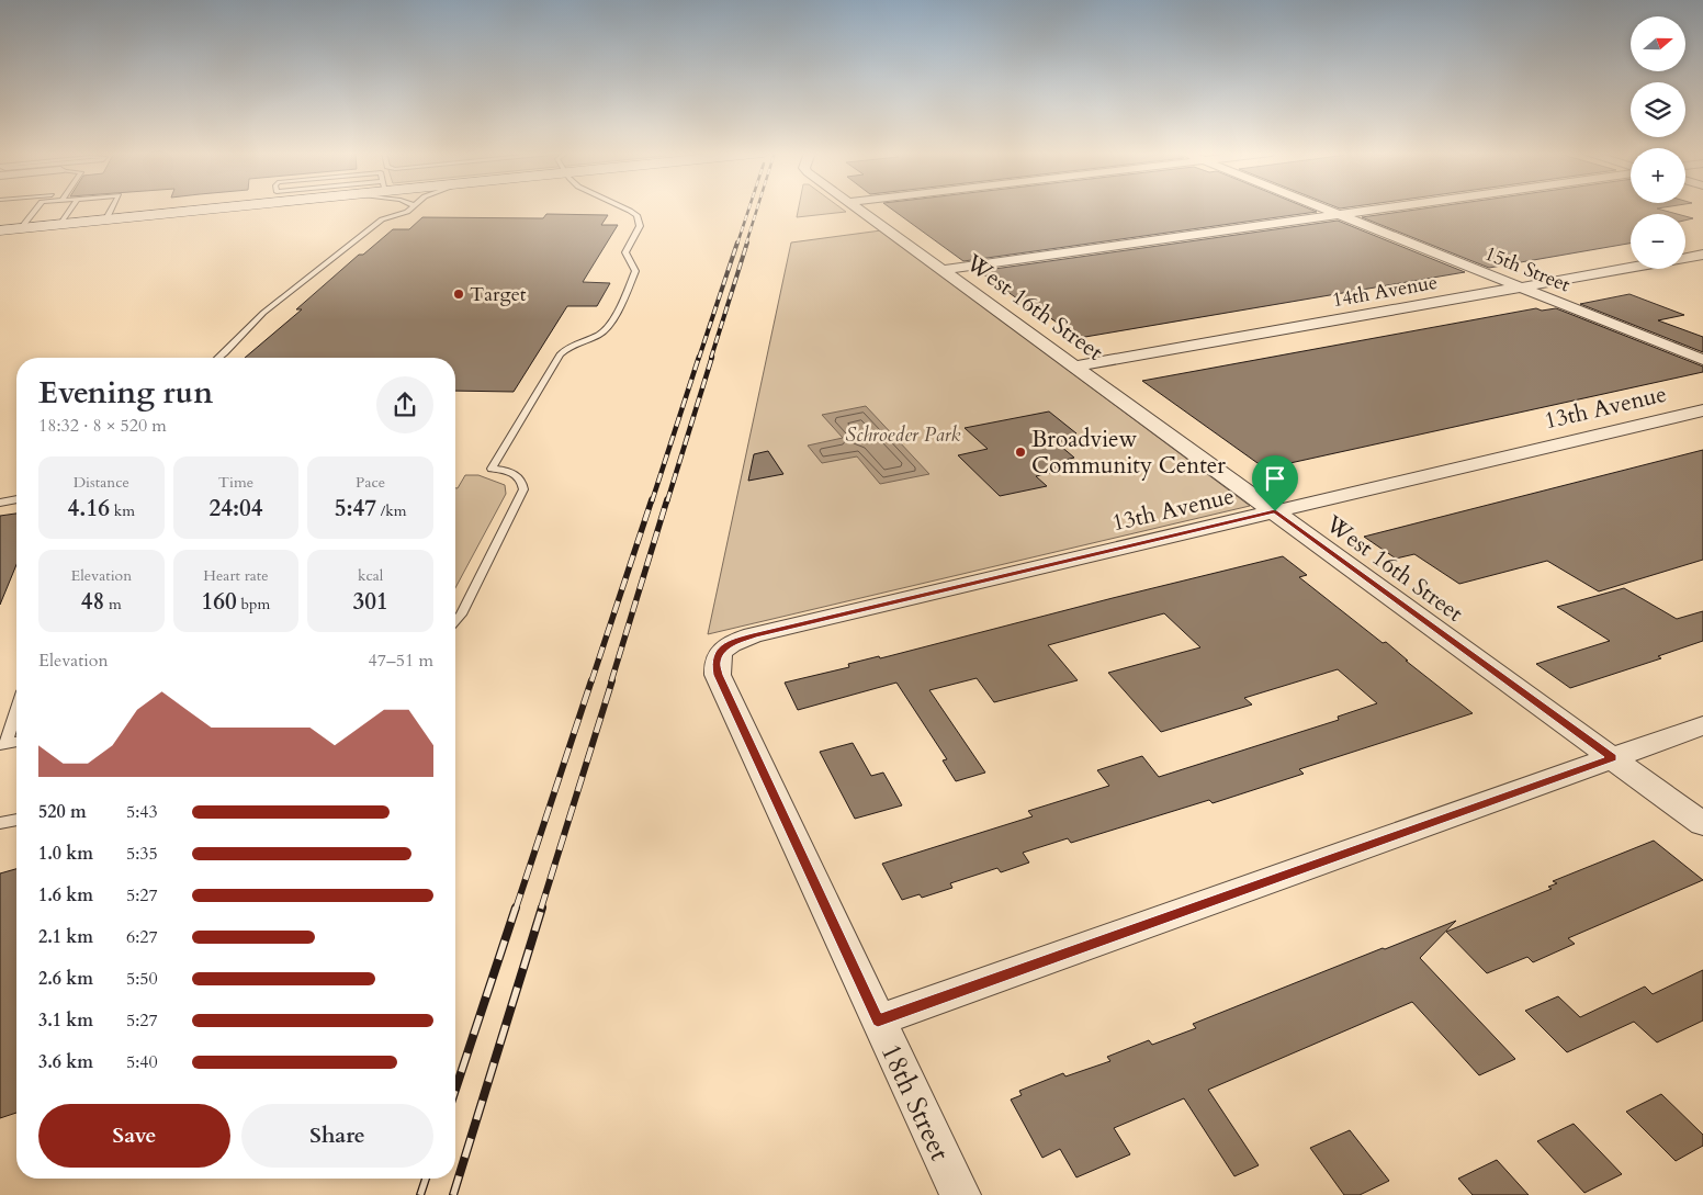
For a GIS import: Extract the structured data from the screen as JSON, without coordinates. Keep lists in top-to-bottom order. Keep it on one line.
{"streets":{"street":["15th Street","14th Avenue","West 16th Street","13th Avenue","18th Street"]},"crossings":[["15th Street","14th Avenue"],["14th Avenue","West 16th Street"],["West 16th Street","13th Avenue"],["13th Avenue","18th Street"]],"parks":["Schroeder Park"],"places":["Target","Broadview Community Center"],"north":"right","page":{"map_buttons":["+","−"],"heading":["Evening run","18:32 · 8 × 520 m"],"stats":[["Distance","4.16 km"],["Time","24:04"],["Pace","5:47 /km"],["Elevation","48 m"],["Heart rate","160 bpm"],["kcal","301"]],"chart":["Elevation","47–51 m"],"list":[{"name":"520 m","note":"5:43"},{"name":"1.0 km","note":"5:35"},{"name":"1.6 km","note":"5:27"},{"name":"2.1 km","note":"6:27"},{"name":"2.6 km","note":"5:50"},{"name":"3.1 km","note":"5:27"},{"name":"3.6 km","note":"5:40"}],"buttons":["Save","Share"]}}
